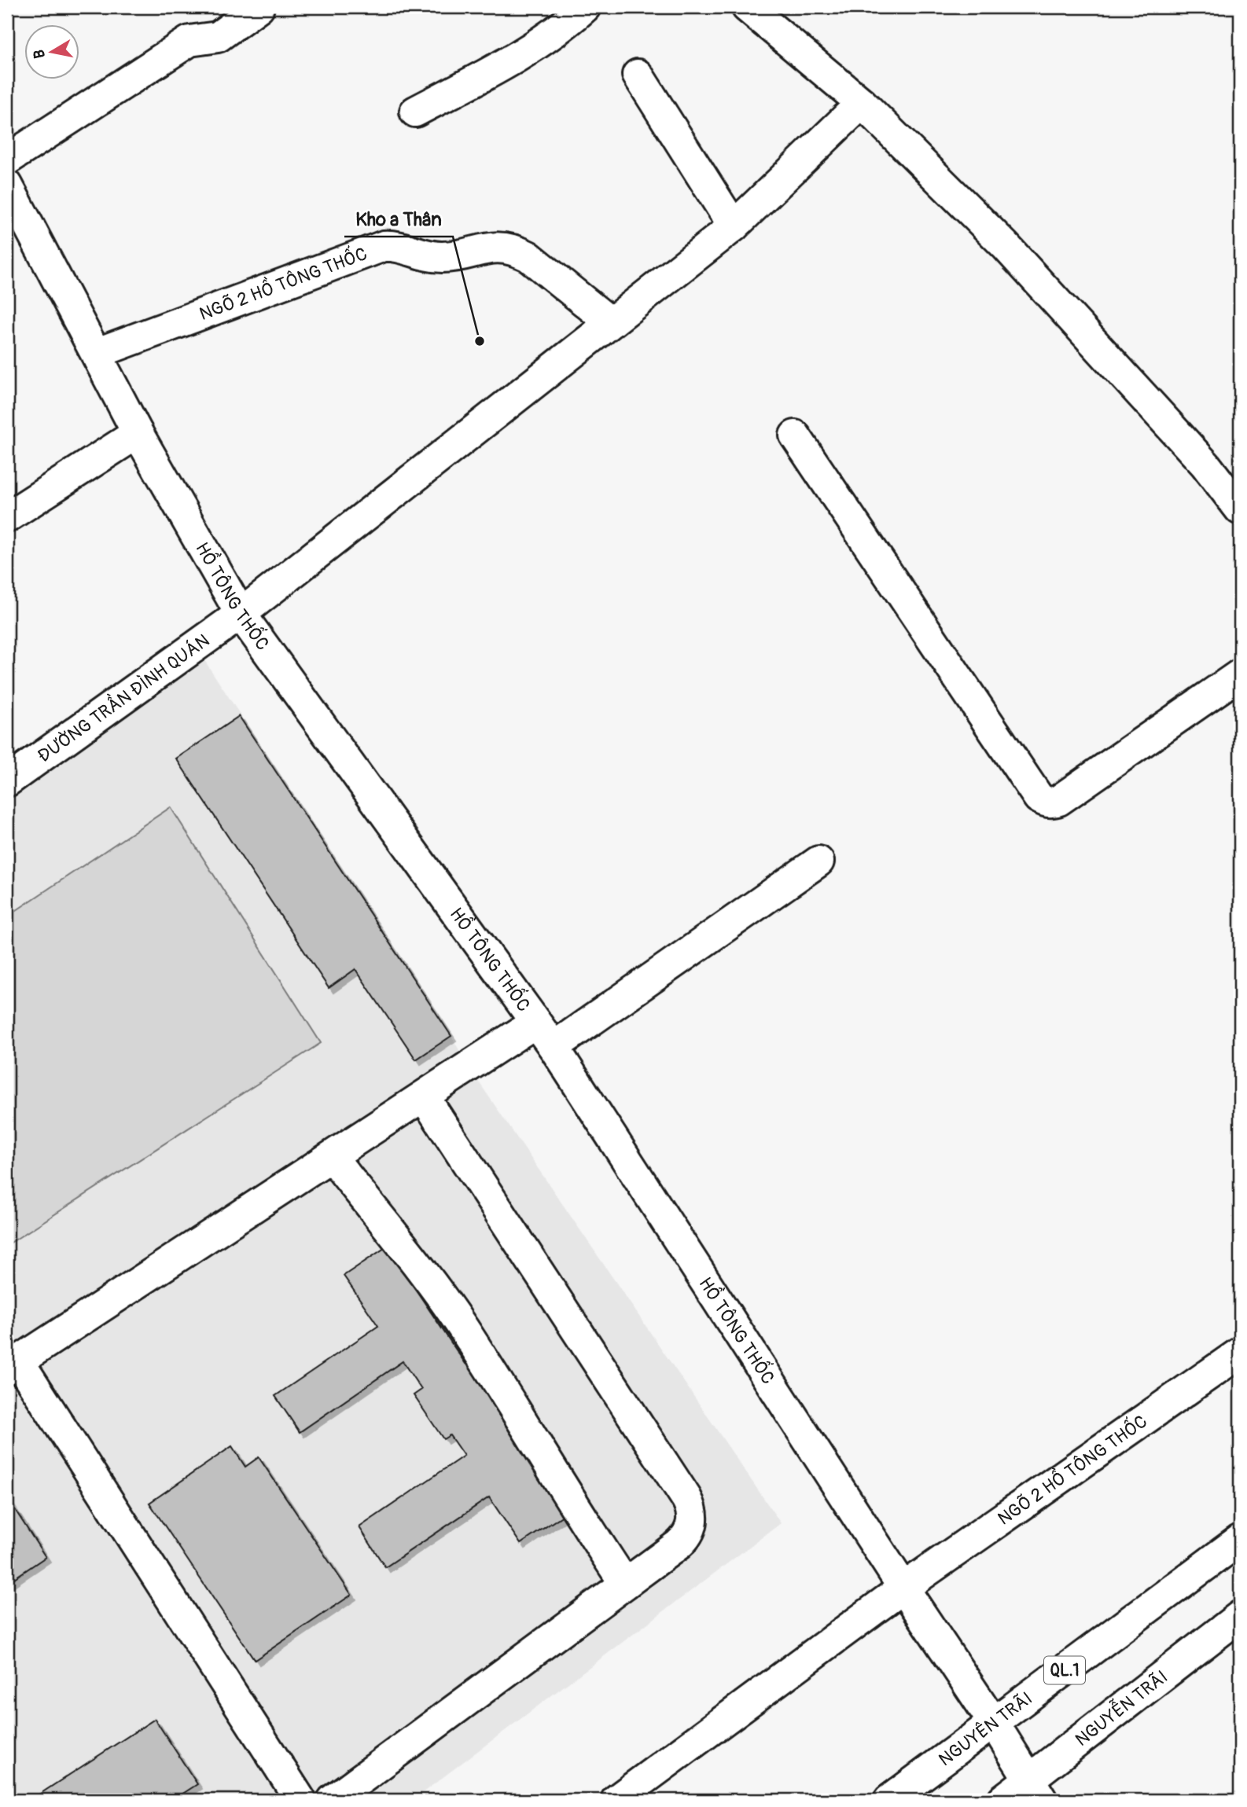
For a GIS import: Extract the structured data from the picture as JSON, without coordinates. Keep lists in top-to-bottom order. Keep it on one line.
{"streets":{"street":["NGÕ 2 HỒ TÔNG THỐC","HỒ TÔNG THỐC","ĐƯỜNG TRẦN ĐÌNH QUÁN","QL.1","NGUYỄN TRÃI","NGUYÊN TRÃI"]},"crossings":[["NGÕ 2 HỒ TÔNG THỐC","HỒ TÔNG THỐC"],["NGÕ 2 HỒ TÔNG THỐC","ĐƯỜNG TRẦN ĐÌNH QUÁN"],["HỒ TÔNG THỐC","ĐƯỜNG TRẦN ĐÌNH QUÁN"],["HỒ TÔNG THỐC","NGUYỄN TRÃI"],["HỒ TÔNG THỐC","NGUYÊN TRÃI"]],"places":["Kho a Thân"],"north":"left"}
